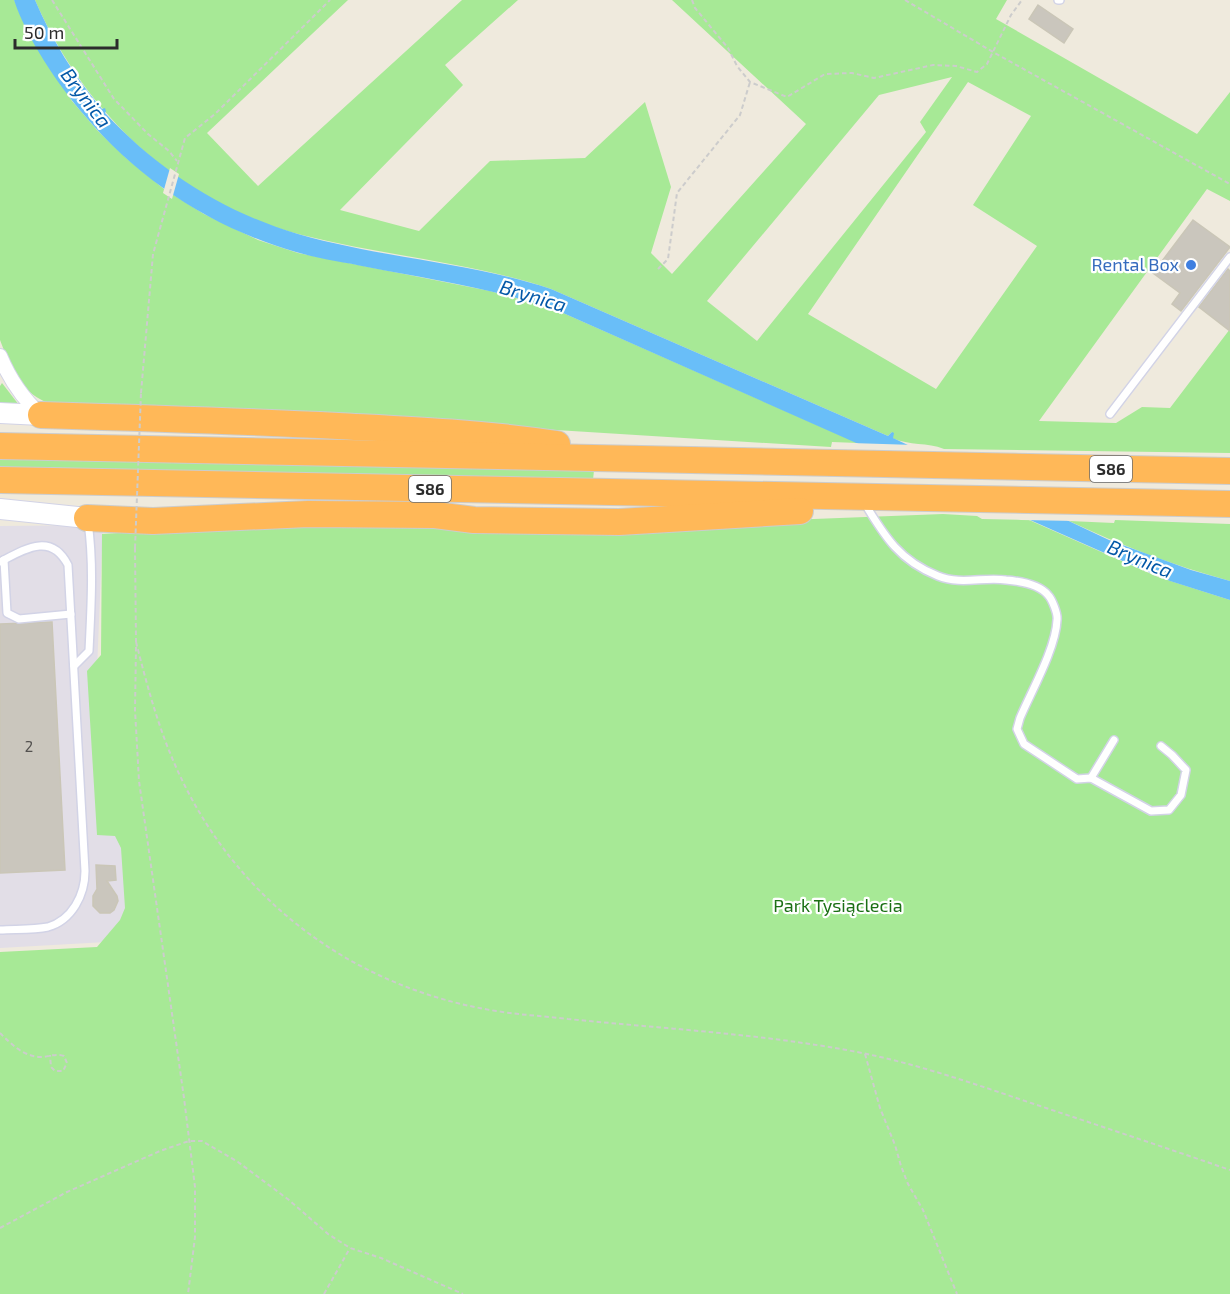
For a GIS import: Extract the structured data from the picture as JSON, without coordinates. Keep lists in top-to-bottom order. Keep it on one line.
{"streets":{"highway":["S86"]},"water":["Brynica"],"parks":["Park Tysiąclecia"],"places":["Rental Box"],"house_numbers":["2"],"scale_bar":"50 m"}
